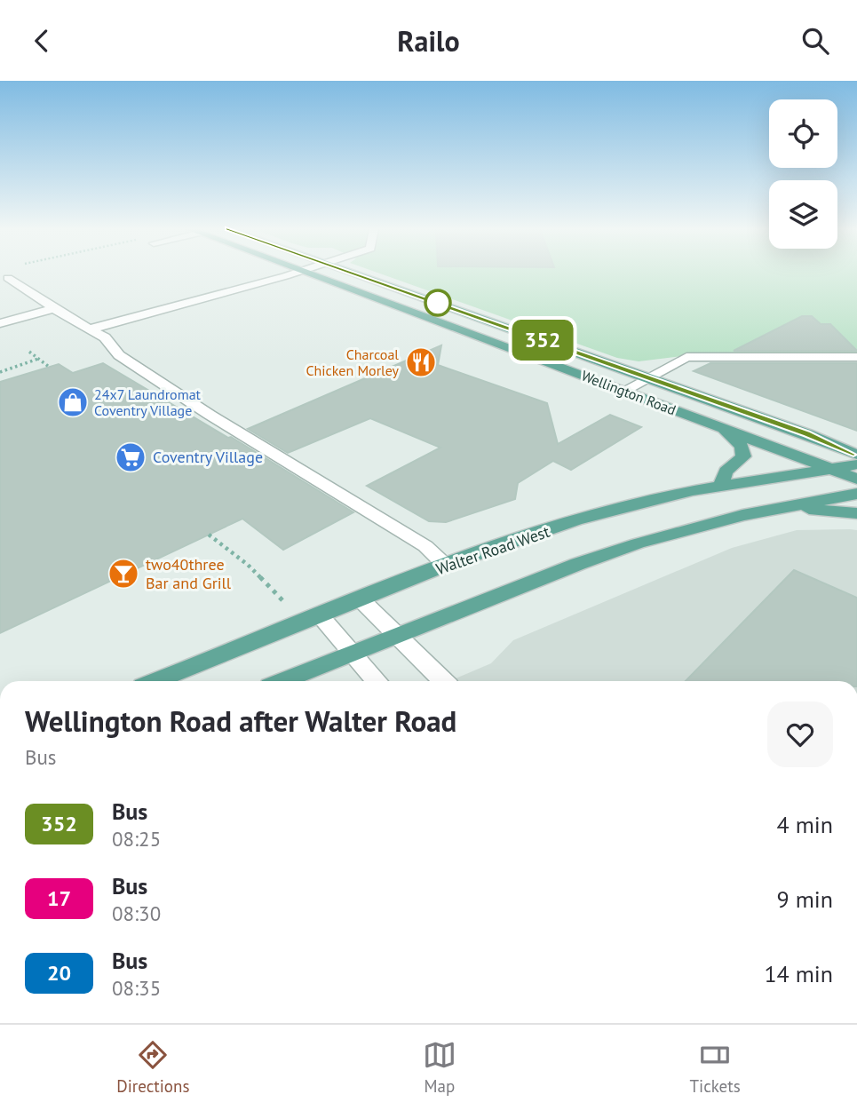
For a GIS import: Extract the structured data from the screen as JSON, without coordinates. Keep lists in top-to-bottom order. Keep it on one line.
{"streets":{"main road":["Wellington Road","Walter Road West"]},"crossings":[["Wellington Road","Walter Road West"]],"places":{"restaurant":["Charcoal Chicken Morley"],"shop":["24x7 Laundromat Coventry Village"],"supermarket":["Coventry Village"],"bar":["two40three Bar and Grill"]},"lines":["bus line 352"],"page":{"header":"Railo","on_map":"352","heading":["Wellington Road after Walter Road","Bus"],"list":[{"mark":"352","name":"Bus","note":"08:25","value":"4 min"},{"mark":"17","name":"Bus","note":"08:30","value":"9 min"},{"mark":"20","name":"Bus","note":"08:35","value":"14 min"}],"tabs":["Directions","Map","Tickets"]}}
